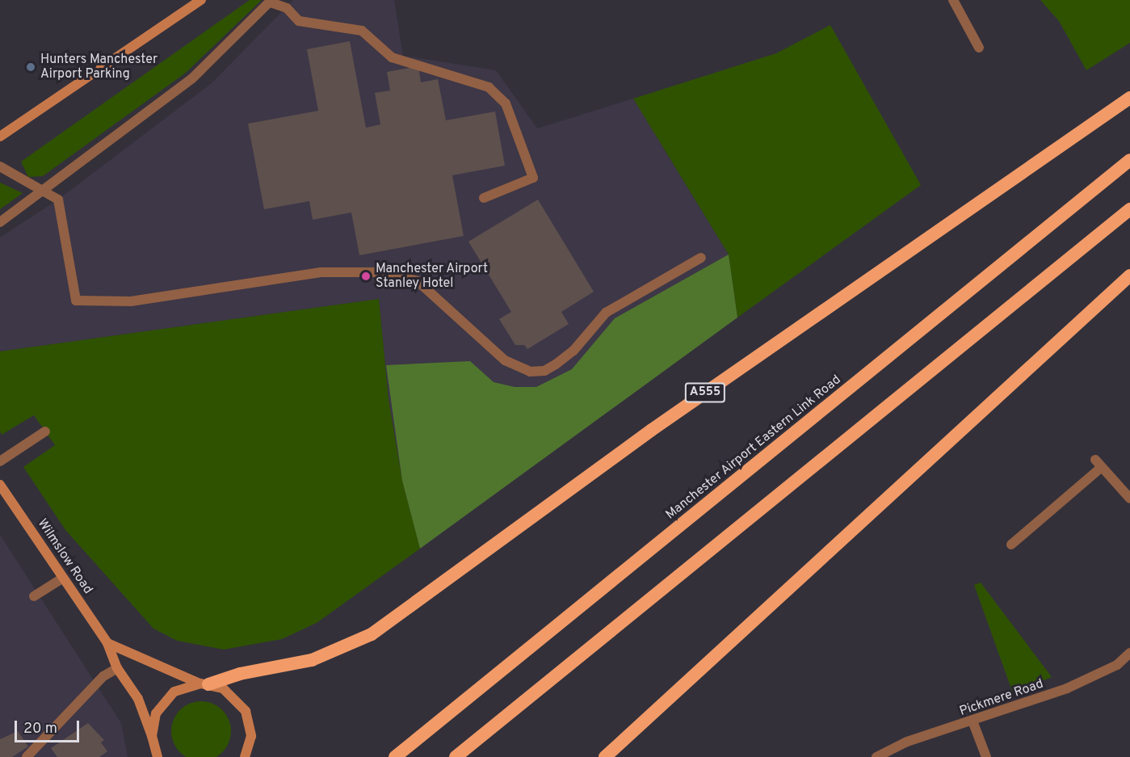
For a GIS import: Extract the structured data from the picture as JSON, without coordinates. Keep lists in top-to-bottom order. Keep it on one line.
{"streets":{"highway":["A555","Manchester Airport Eastern Link Road"],"main road":["Wilmslow Road"],"street":["Pickmere Road"]},"places":["Hunters Manchester Airport Parking","Manchester Airport Stanley Hotel"],"scale_bar":"20 m"}
